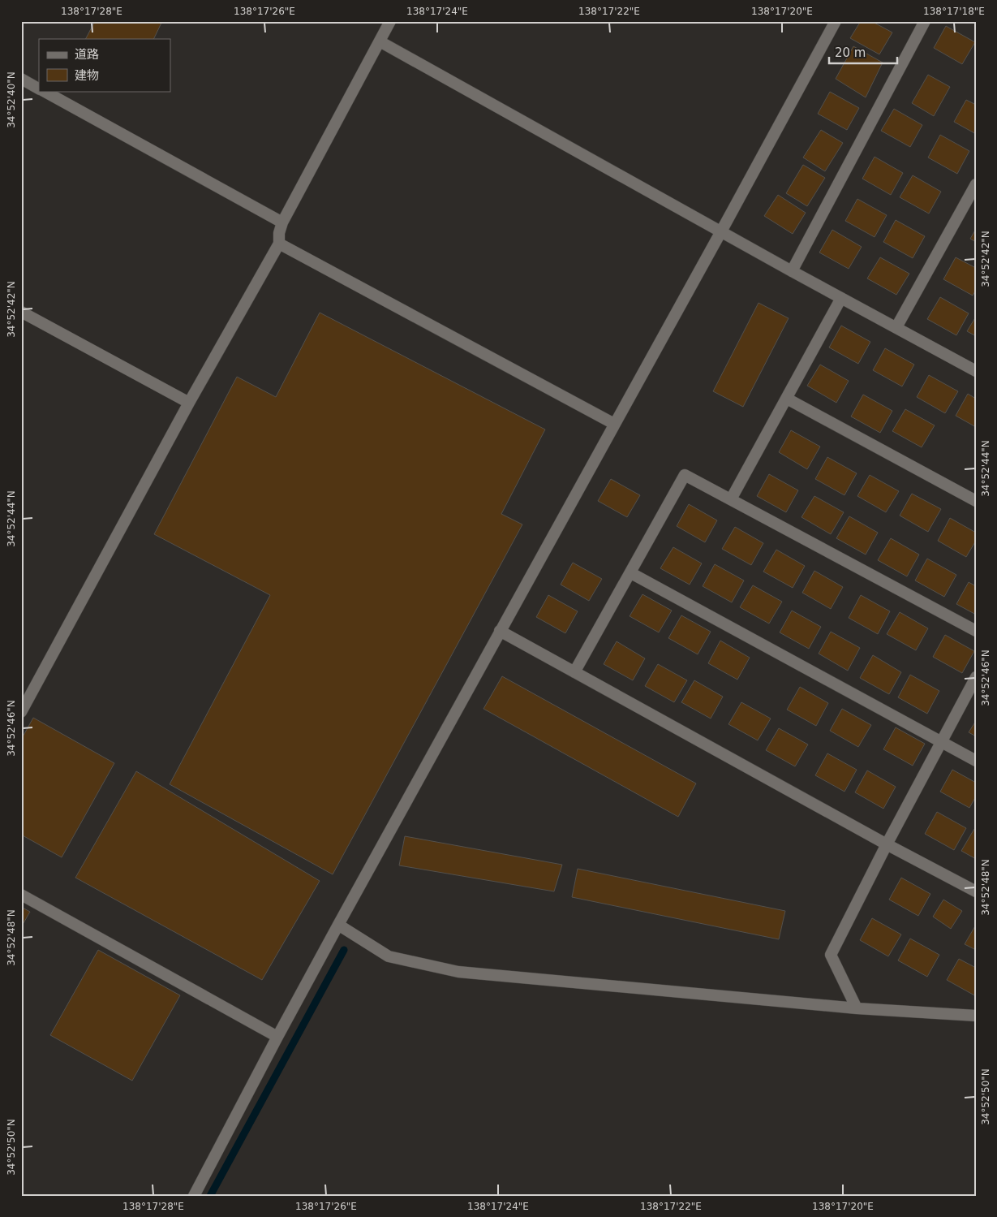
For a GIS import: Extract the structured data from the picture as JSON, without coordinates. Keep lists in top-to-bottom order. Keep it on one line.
{"legend":["道路","建物"],"scale_bar":"20 m","coordinates":["138°17'28\"E","138°17'26\"E","138°17'24\"E","138°17'22\"E","138°17'20\"E","138°17'18\"E","34°52'40\"N","34°52'42\"N","34°52'44\"N","34°52'46\"N","34°52'48\"N","34°52'50\"N"]}
